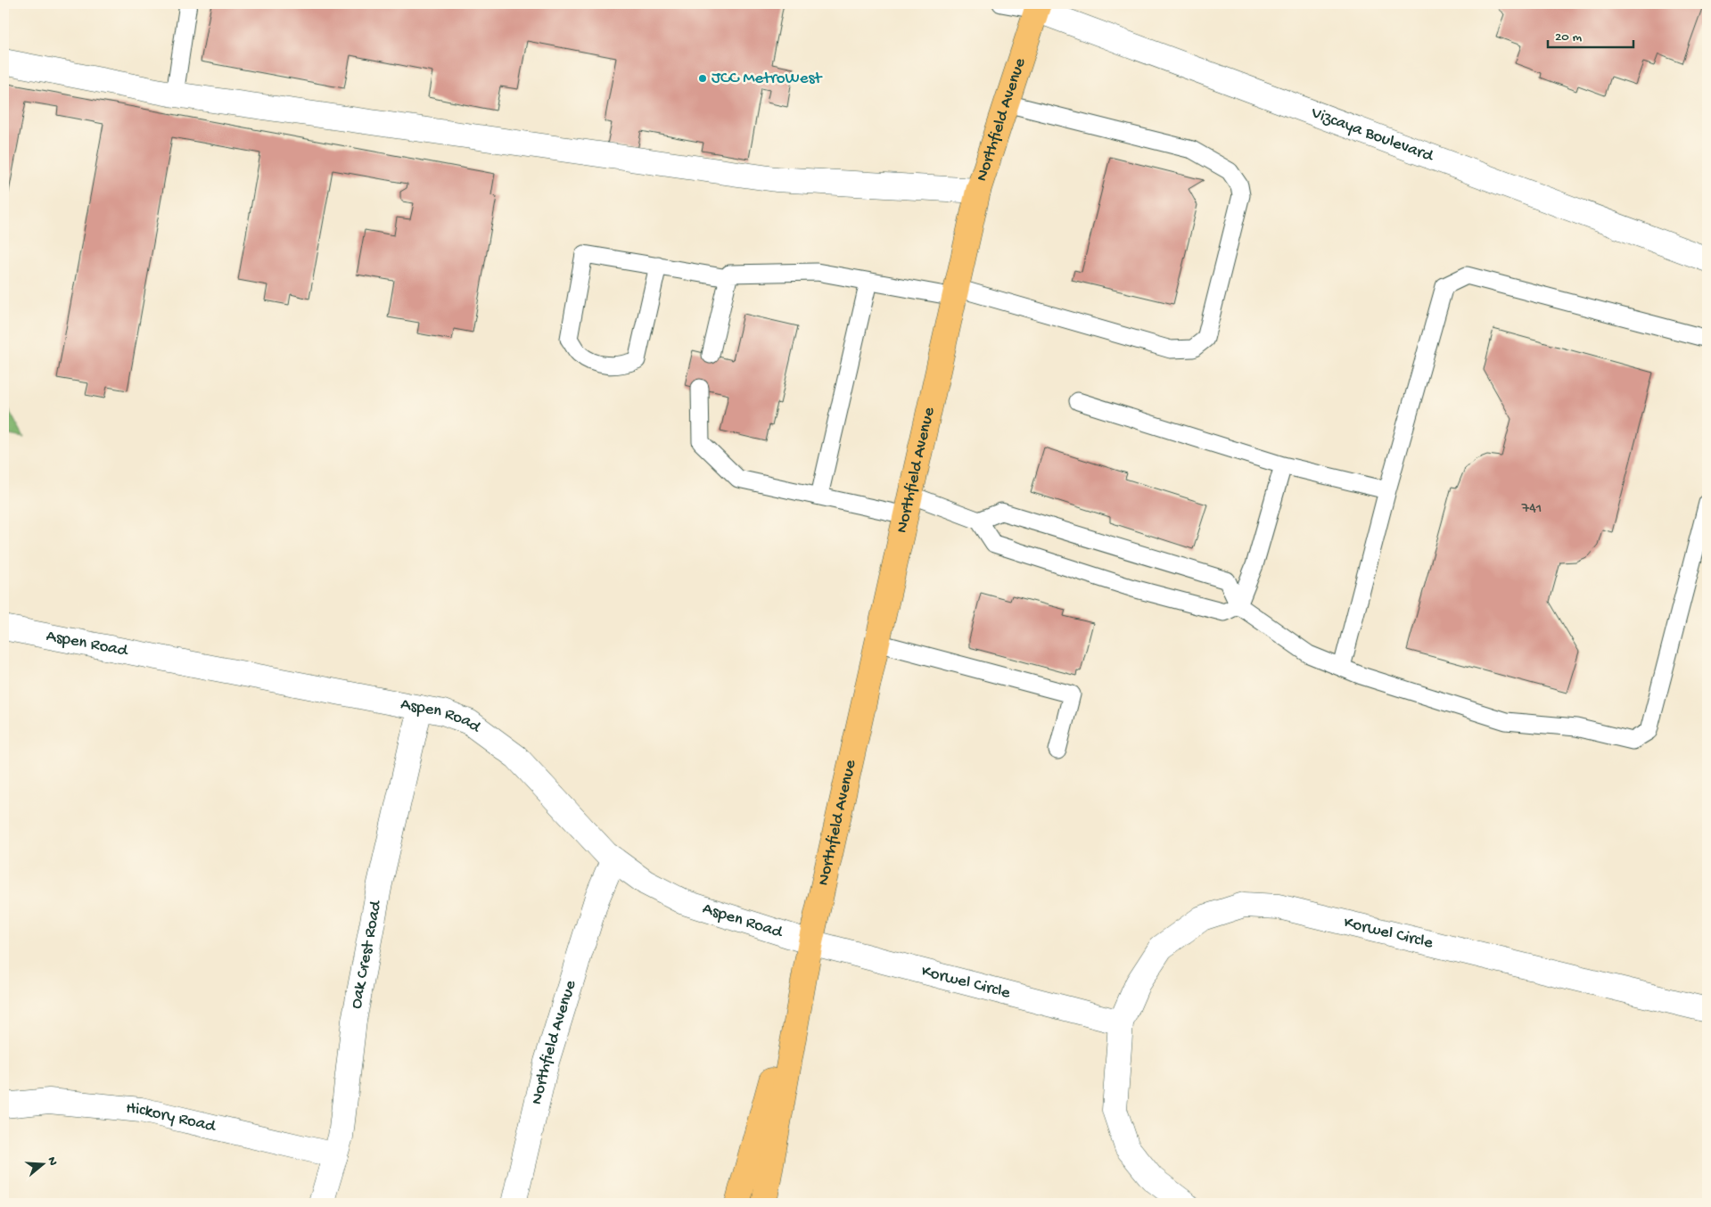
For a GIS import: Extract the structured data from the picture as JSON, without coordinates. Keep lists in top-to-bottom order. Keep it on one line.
{"streets":{"main road":["Northfield Avenue"],"street":["Vizcaya Boulevard","Aspen Road","Korwel Circle","Oak Crest Road","Hickory Road"]},"crossings":[["Northfield Avenue","Vizcaya Boulevard"],["Northfield Avenue","Aspen Road"],["Northfield Avenue","Korwel Circle"],["Aspen Road","Korwel Circle"],["Aspen Road","Oak Crest Road"],["Oak Crest Road","Hickory Road"]],"places":["JCC MetroWest"],"house_numbers":["741"],"scale_bar":"20 m","north":"right"}
